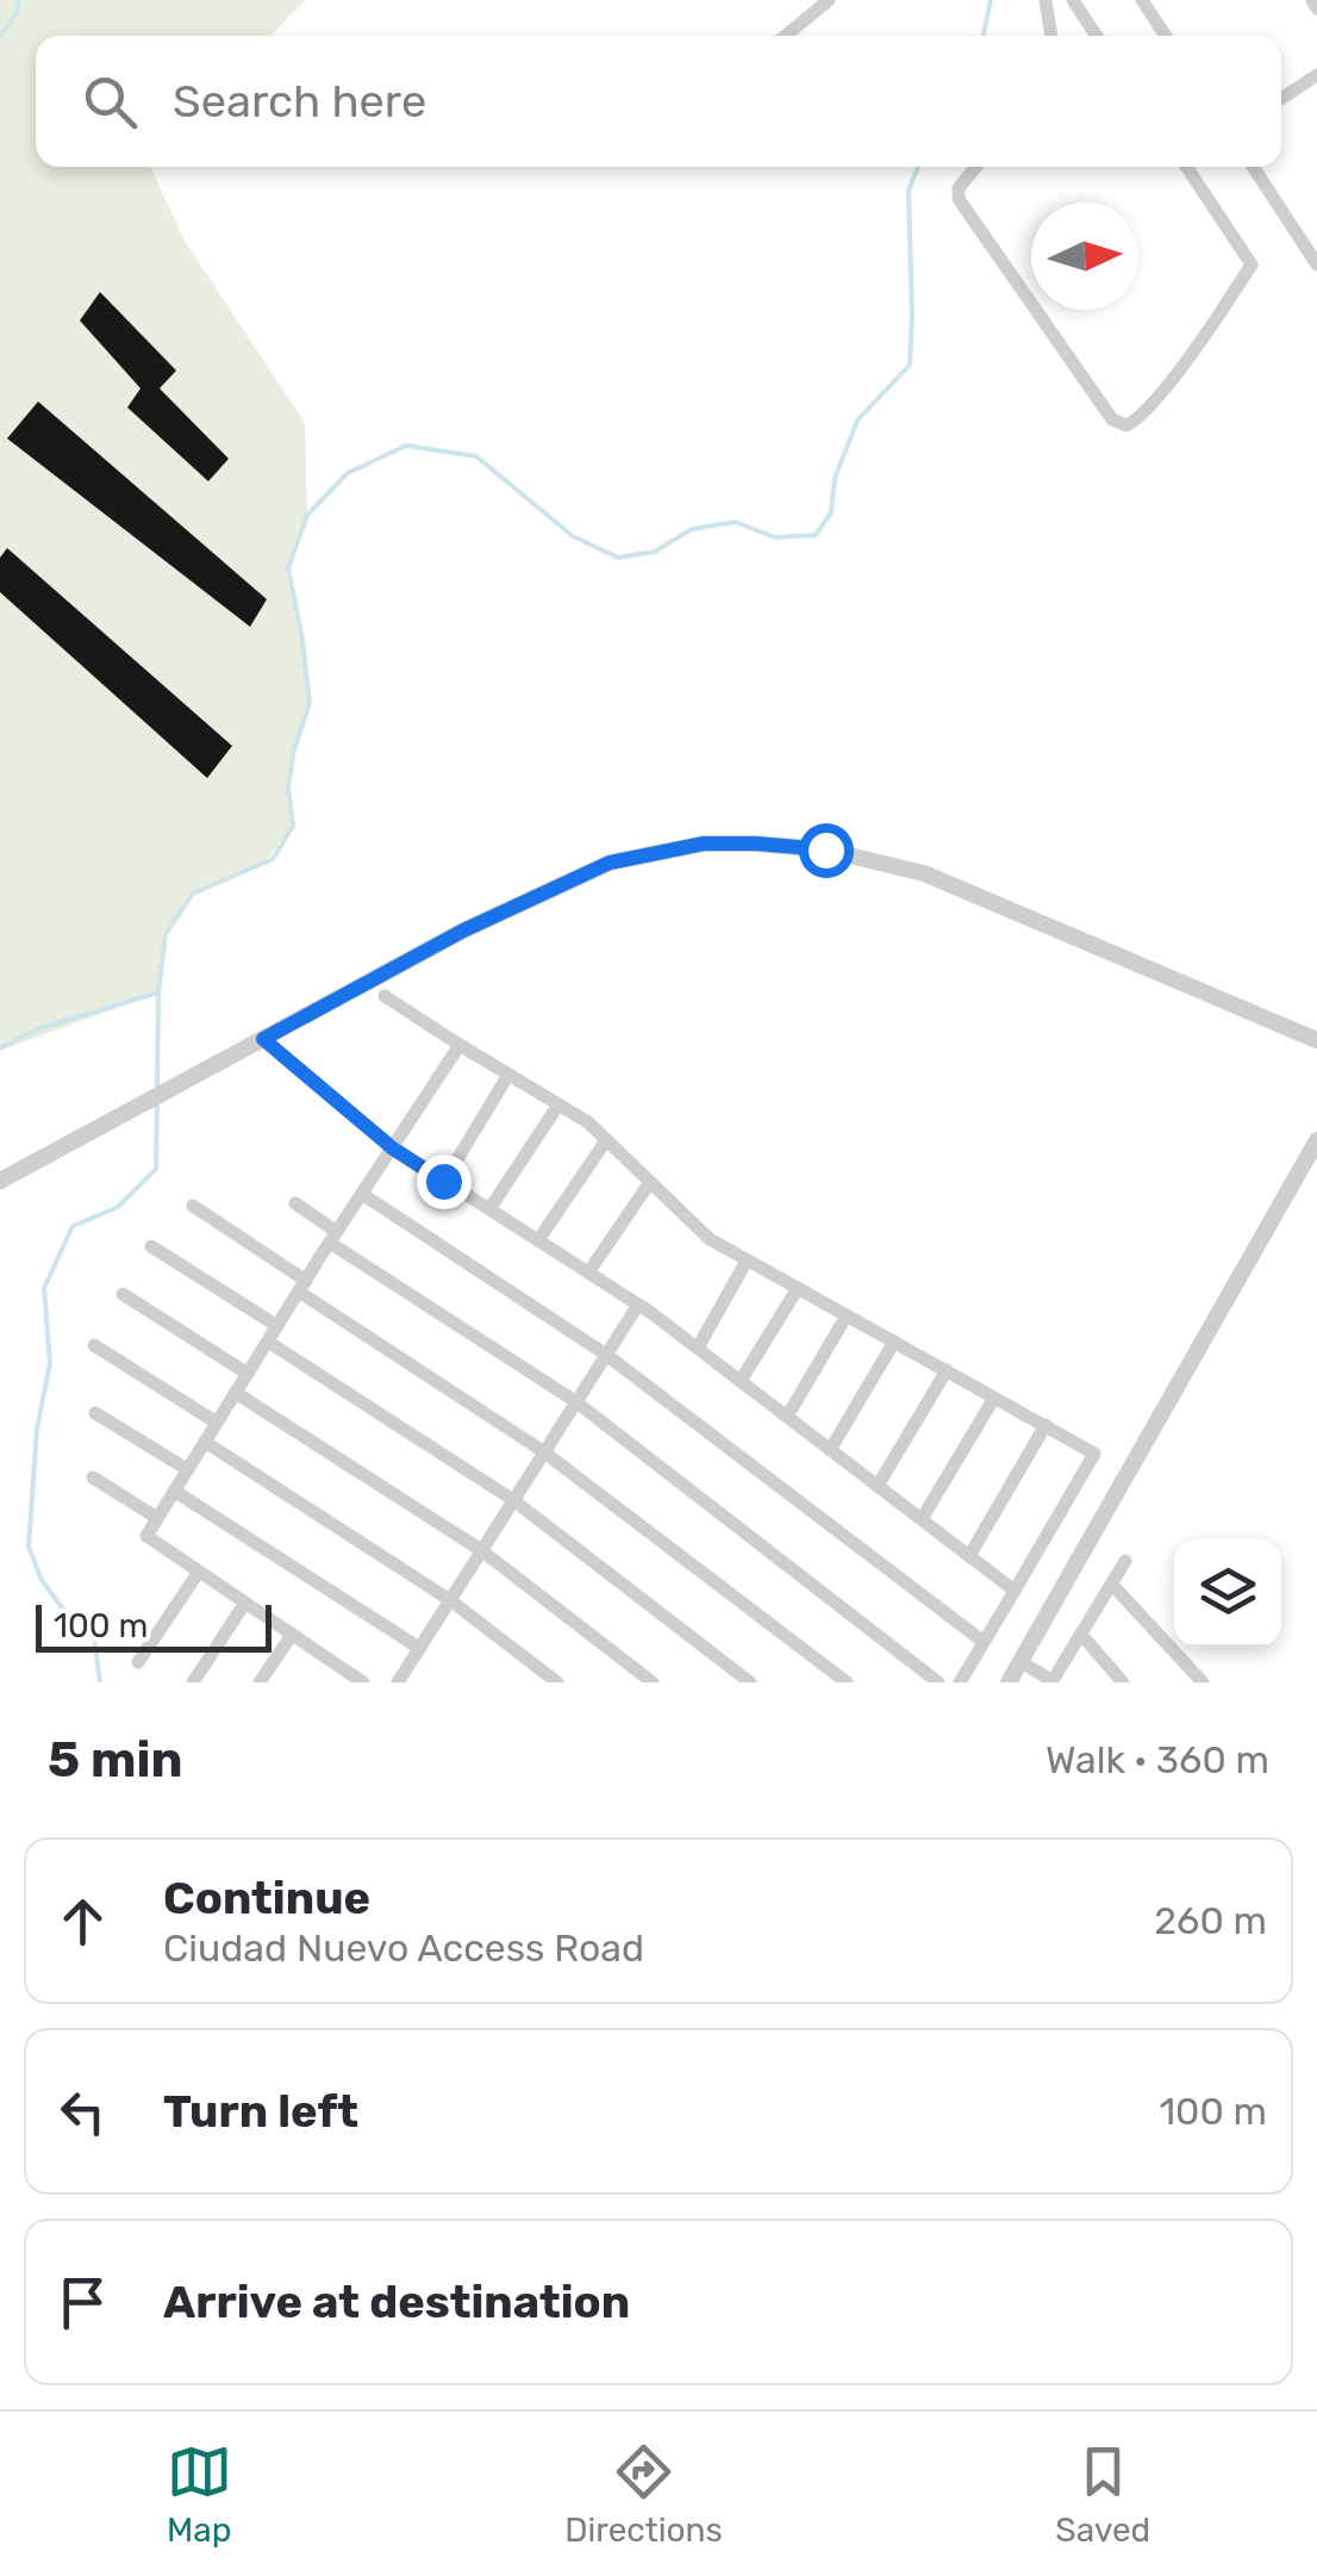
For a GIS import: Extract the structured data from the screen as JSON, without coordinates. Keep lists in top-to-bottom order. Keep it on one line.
{"scale_bar":"100 m","north":"right","page":{"search":"Search here","scale":"100 m","heading":["5 min","Walk · 360 m"],"list":[["Continue","Ciudad Nuevo Access Road","260 m"],["Turn left","100 m"],"Arrive at destination"],"nav":["Map","Directions","Saved"]}}
